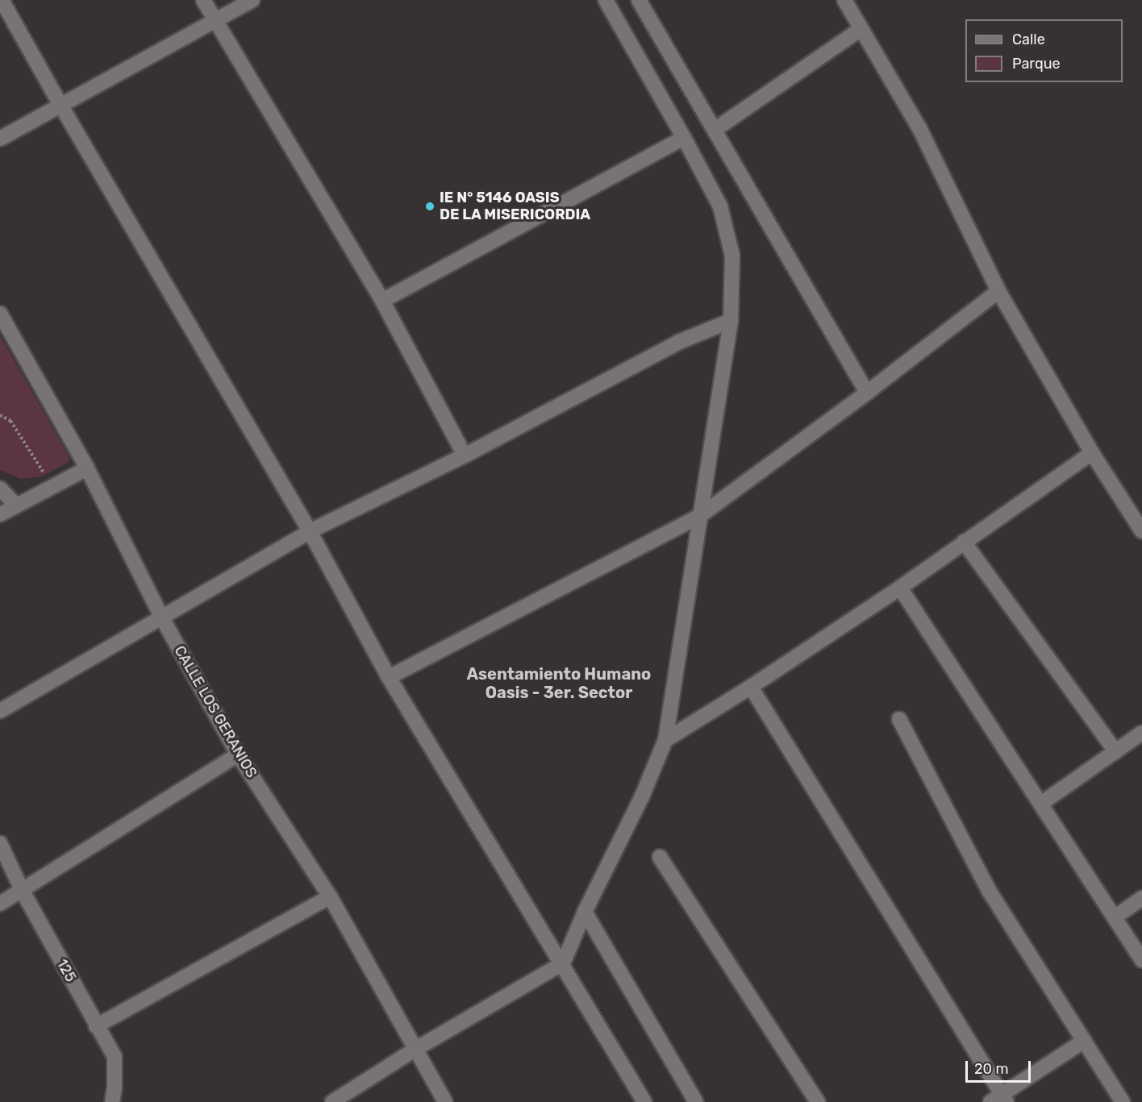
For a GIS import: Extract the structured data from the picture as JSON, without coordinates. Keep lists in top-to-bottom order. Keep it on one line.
{"streets":{"street":["CALLE LOS GERANIOS","125"]},"districts":["Asentamiento Humano Oasis - 3er. Sector"],"places":["IE N° 5146 OASIS DE LA MISERICORDIA"],"legend":["Calle","Parque"],"scale_bar":"20 m"}
